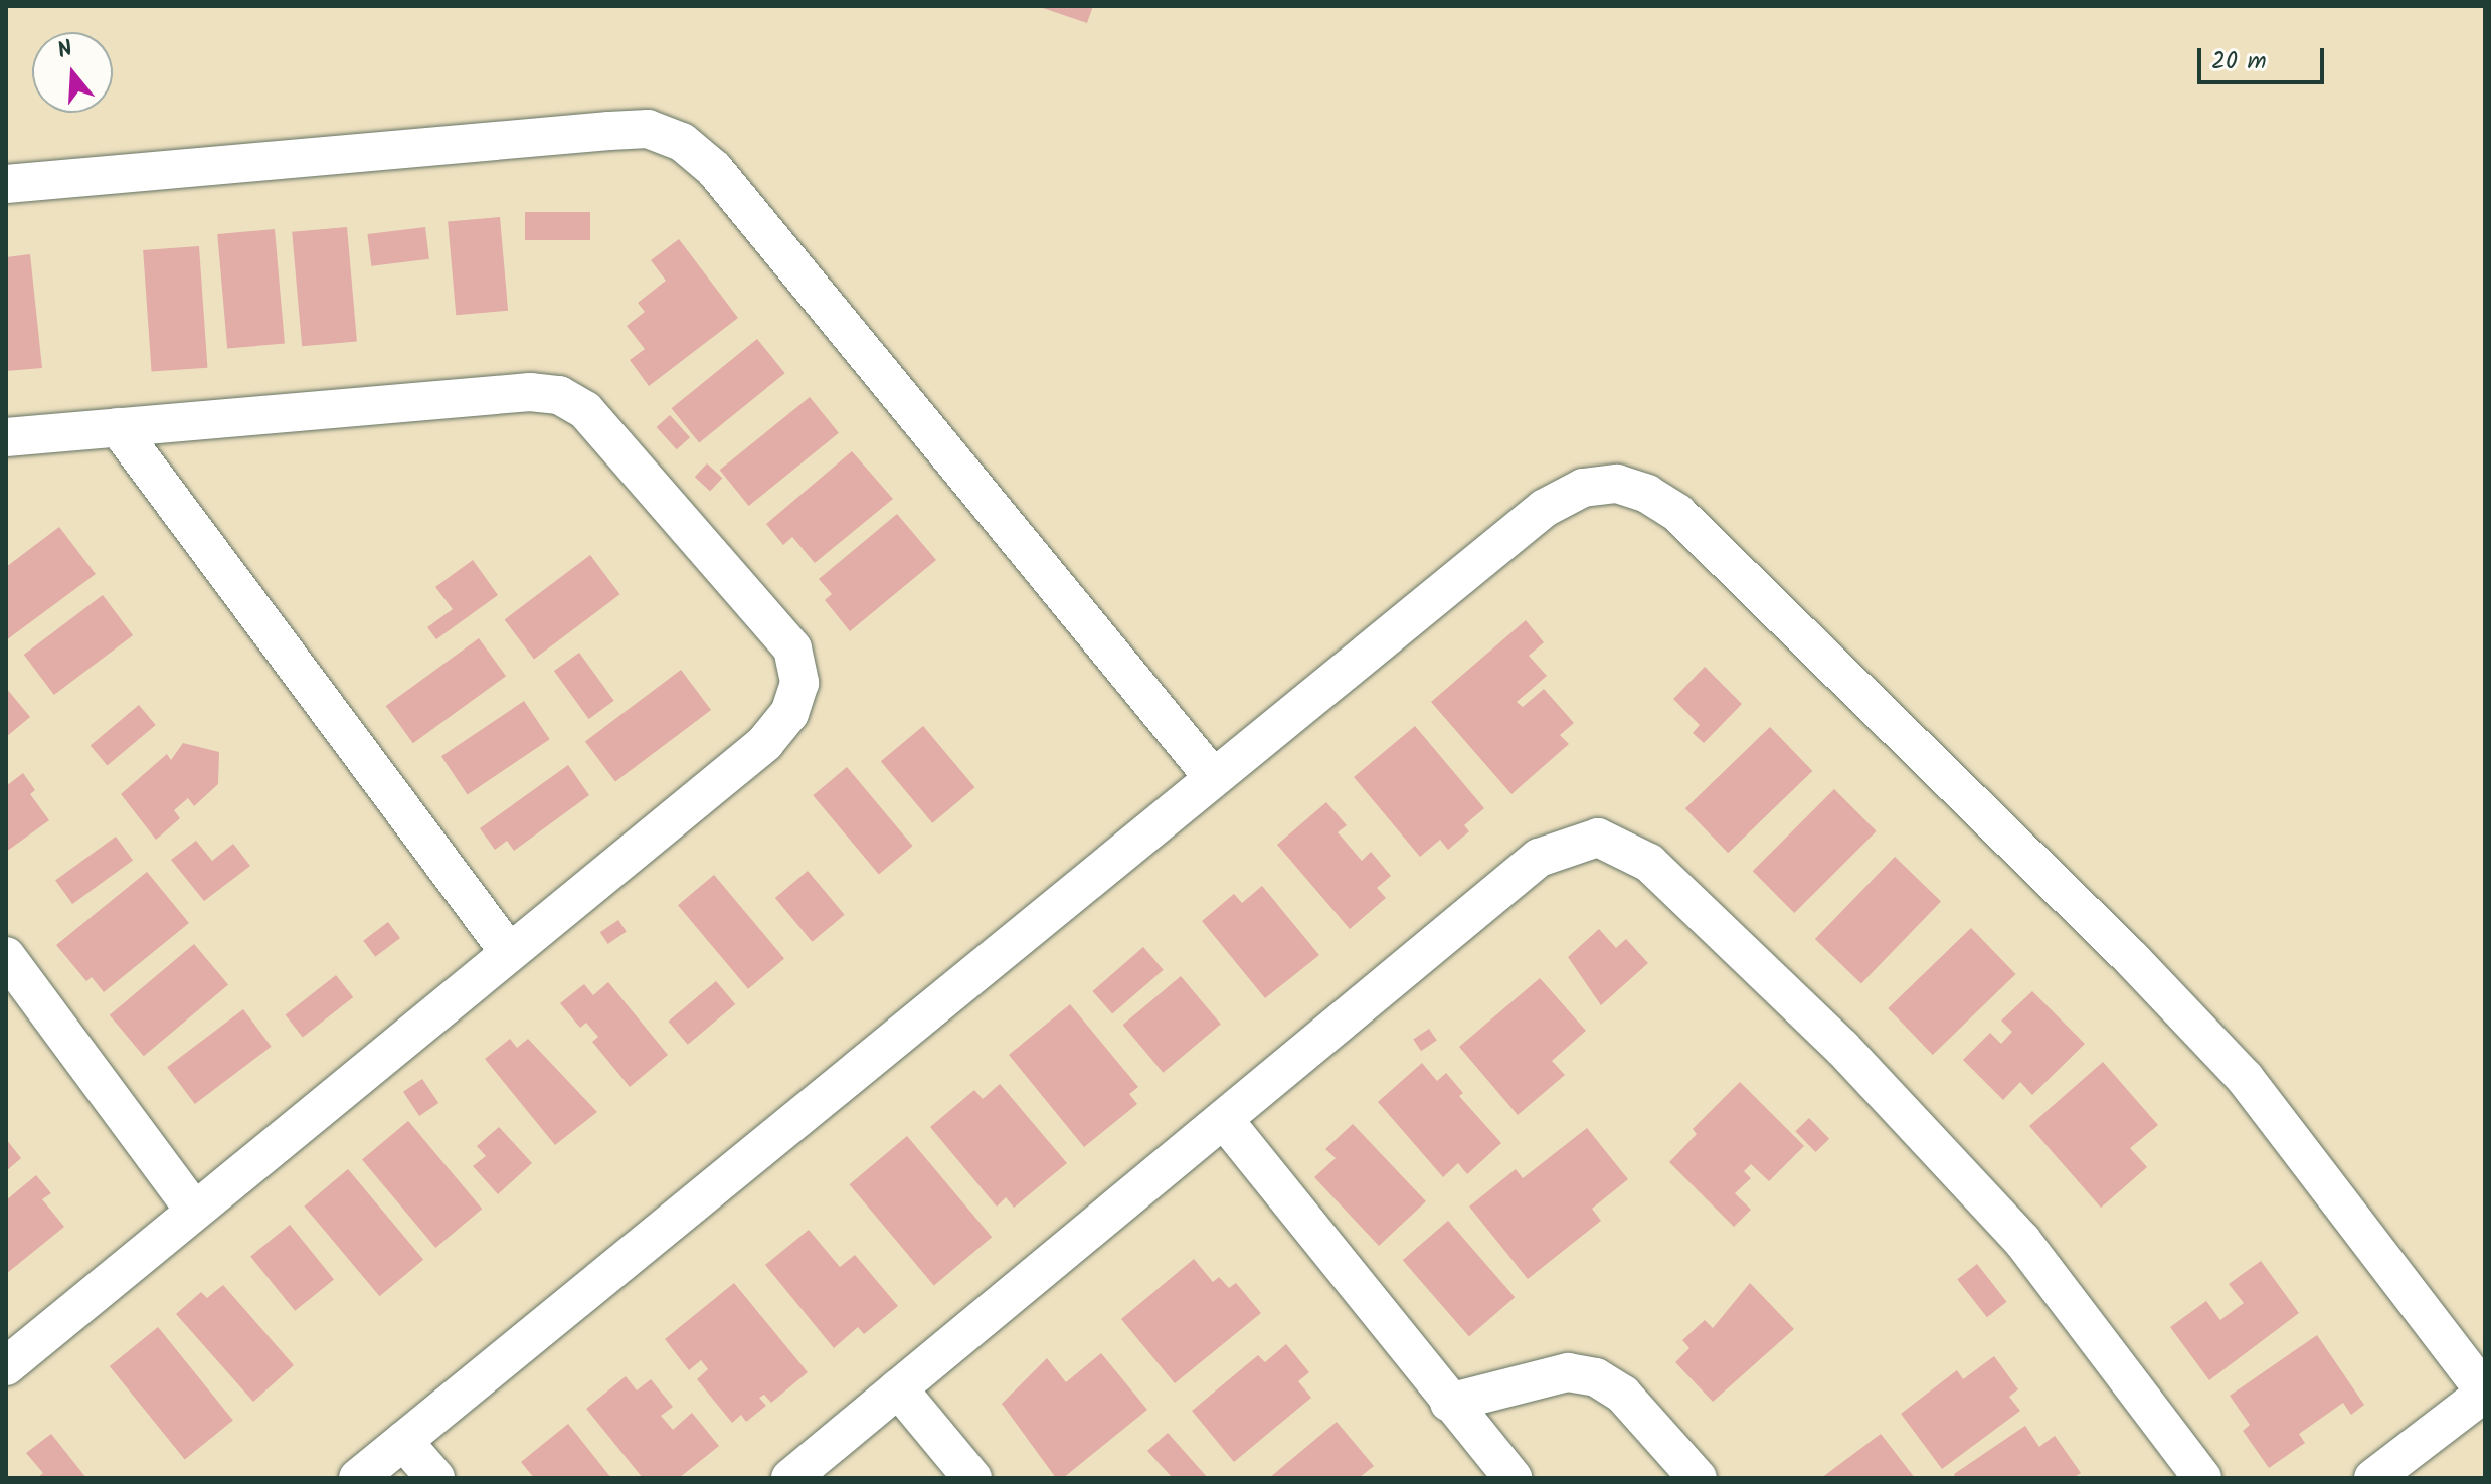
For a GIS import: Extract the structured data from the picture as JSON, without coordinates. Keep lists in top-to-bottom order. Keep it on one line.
{"scale_bar":"20 m","north":"top"}
